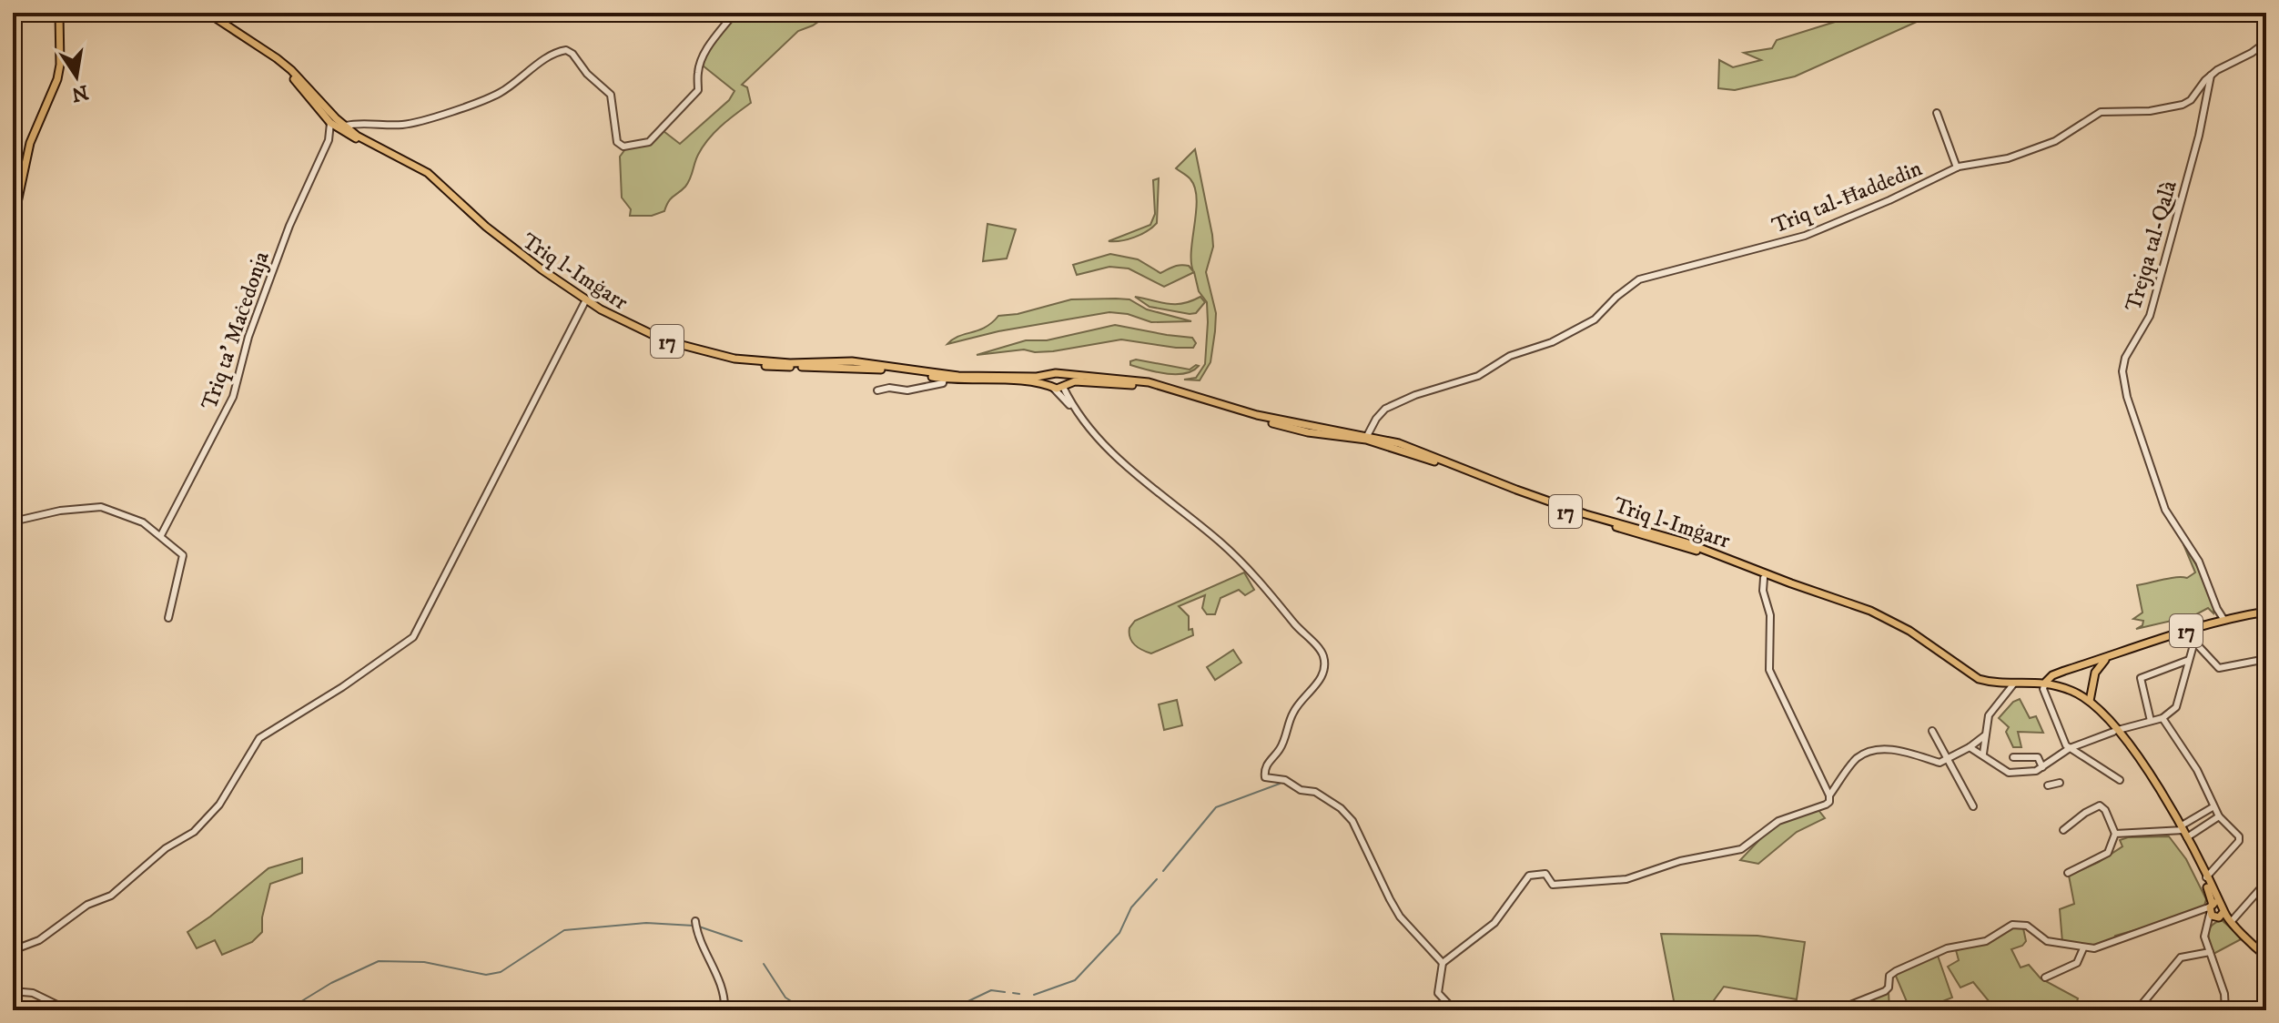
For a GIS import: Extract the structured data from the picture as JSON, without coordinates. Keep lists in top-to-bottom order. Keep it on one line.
{"streets":{"main road":["Triq l-Imġarr","17"],"street":["Triq tal-Ħaddedin","Trejqa tal-Qalà","Triq ta' Maċedonja"]},"crossings":[["Triq tal-Ħaddedin","Trejqa tal-Qalà"],["Triq tal-Ħaddedin","Triq l-Imġarr"],["Trejqa tal-Qalà","17"],["Triq l-Imġarr","17"]],"north":"bottom"}
